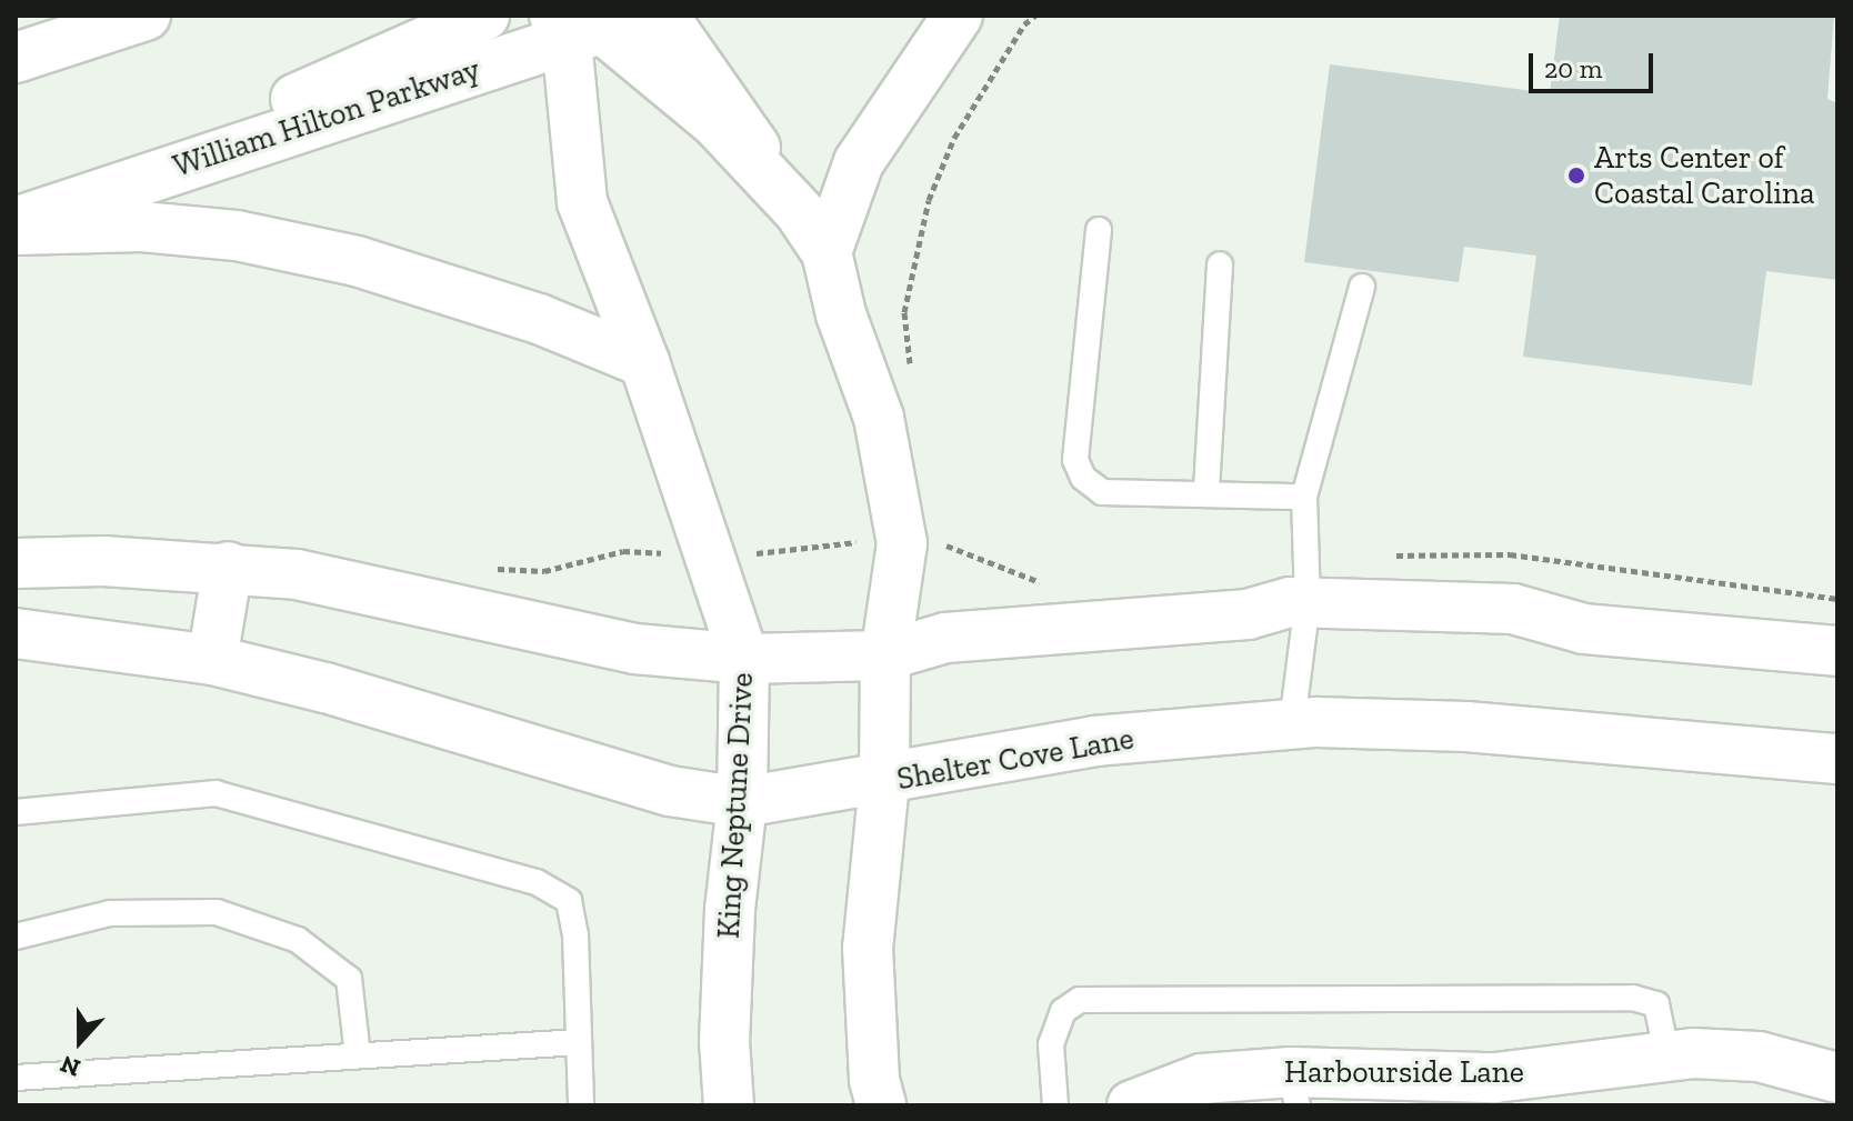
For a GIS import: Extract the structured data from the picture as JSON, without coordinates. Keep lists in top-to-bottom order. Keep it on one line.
{"streets":{"main road":["William Hilton Parkway","Shelter Cove Lane","King Neptune Drive","Harbourside Lane"]},"crossings":[["William Hilton Parkway","King Neptune Drive"],["Shelter Cove Lane","King Neptune Drive"]],"places":["Arts Center of Coastal Carolina"],"scale_bar":"20 m","north":"bottom"}
